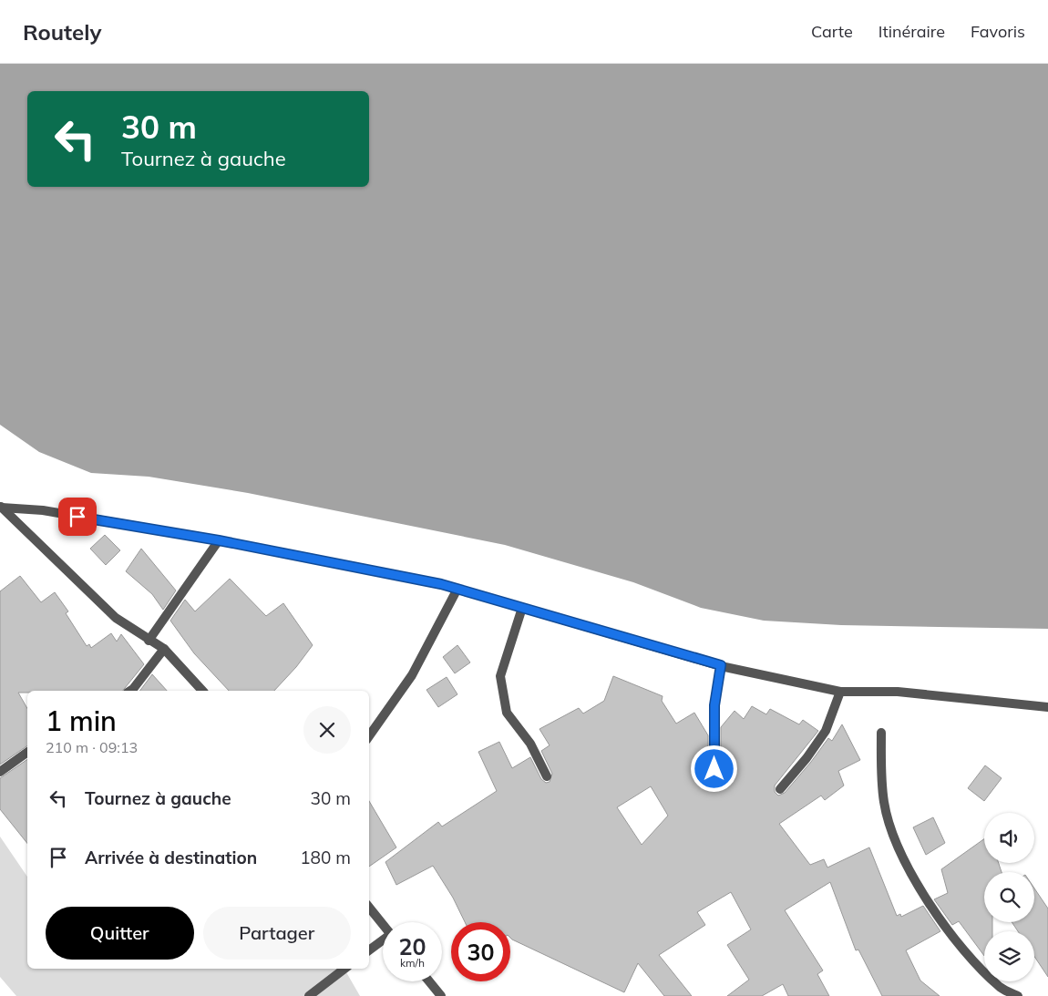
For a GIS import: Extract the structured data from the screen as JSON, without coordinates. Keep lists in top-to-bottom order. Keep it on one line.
{"page":{"header":"Routely","nav":["Carte","Itinéraire","Favoris"],"turn":["30 m","Tournez à gauche"],"heading":["1 min","210 m · 09:13"],"list":[{"name":"Tournez à gauche","value":"30 m"},{"name":"Arrivée à destination","value":"180 m"}],"buttons":["Quitter","Partager"],"speed":"20 km/h","limit":"30"}}
